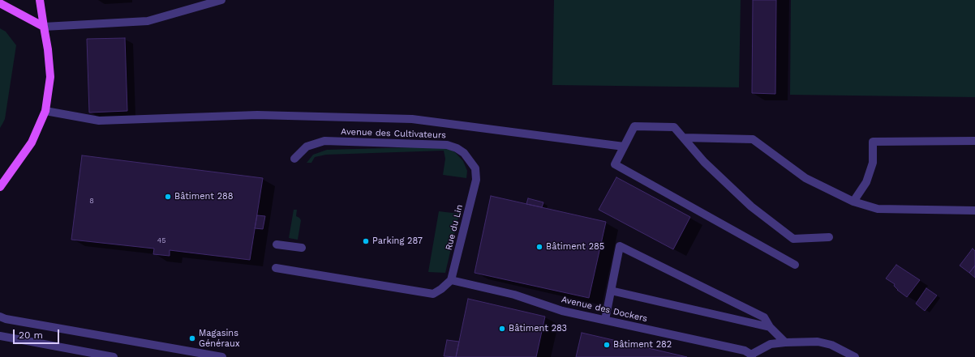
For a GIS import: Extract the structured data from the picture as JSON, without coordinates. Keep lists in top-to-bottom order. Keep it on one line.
{"streets":{"street":["Avenue des Cultivateurs","Rue du Lin","Avenue des Dockers"]},"crossings":[["Avenue des Cultivateurs","Rue du Lin"],["Rue du Lin","Avenue des Dockers"]],"places":["Bâtiment 288","Parking 287","Bâtiment 285","Bâtiment 283","Magasins Généraux","Bâtiment 282"],"house_numbers":["8","45"],"scale_bar":"20 m"}
